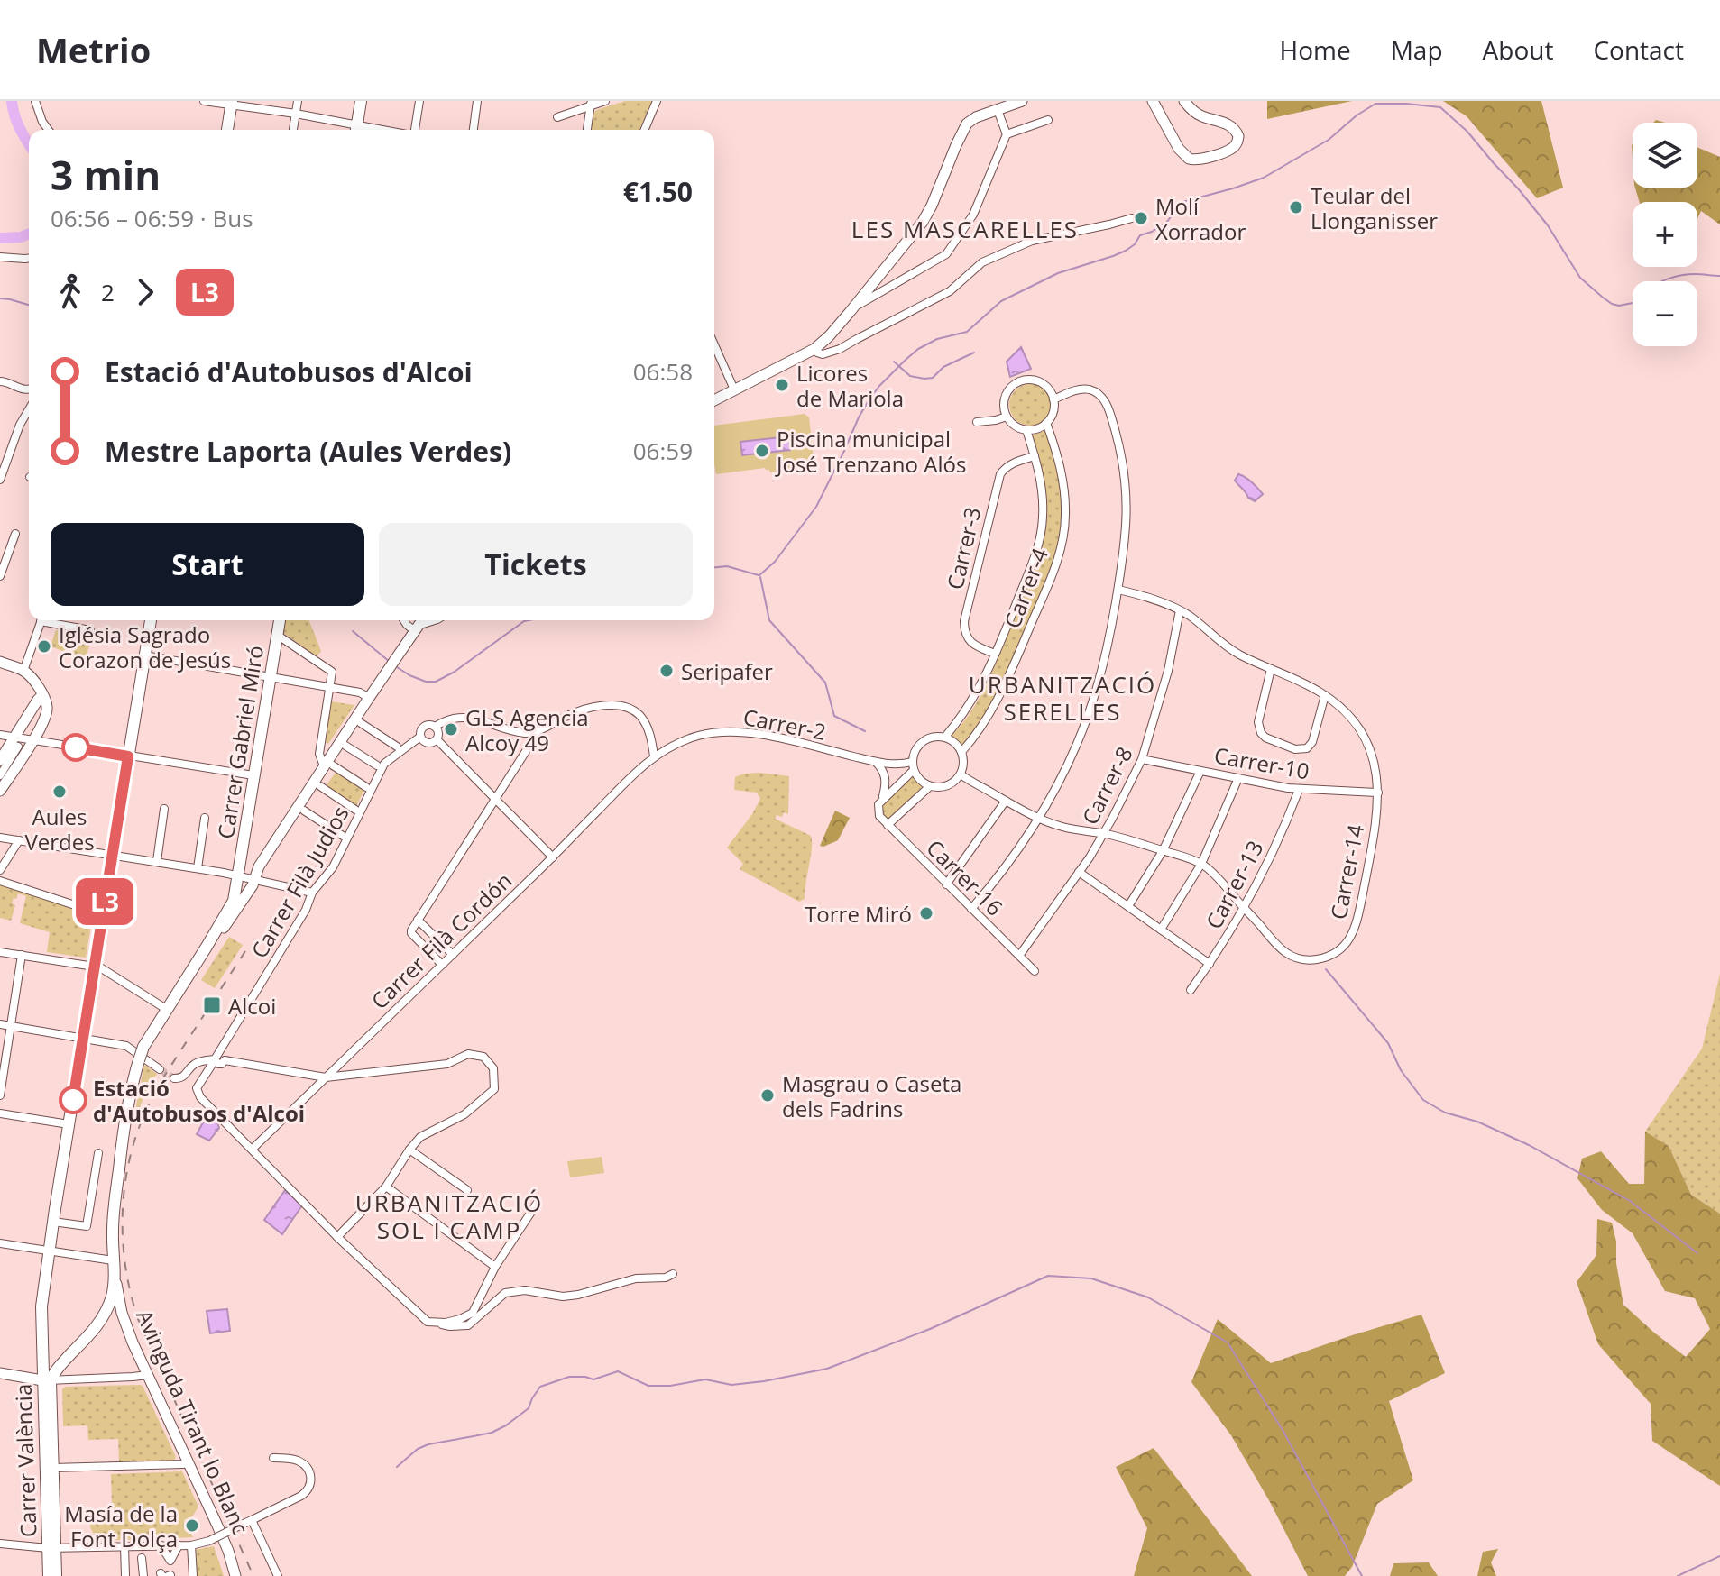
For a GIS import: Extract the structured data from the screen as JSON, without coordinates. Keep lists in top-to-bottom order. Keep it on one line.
{"streets":{"main road":["Carrer Gabriel Miró","Avinguda Tirant lo Blanc","Carrer València"],"street":["Carrer-3","Carrer-4","Carrer-2","Carrer-10","Carrer-8","Carrer-14","Carrer-16","Carrer Filà Judios","Carrer-13","Carrer Filà Cordón"]},"crossings":[["Carrer-3","Carrer-4"],["Carrer-4","Carrer-2"],["Carrer-4","Carrer-14"],["Carrer-2","Carrer-14"],["Carrer-2","Carrer-16"],["Carrer-2","Carrer Filà Cordón"],["Carrer Gabriel Miró","Avinguda Tirant lo Blanc"],["Carrer-10","Carrer-8"],["Carrer-10","Carrer-14"],["Carrer-10","Carrer-13"],["Carrer-8","Carrer-14"],["Carrer-8","Carrer-16"],["Carrer-14","Carrer-13"],["Carrer Filà Judios","Carrer Filà Cordón"]],"districts":["LES MASCARELLES","URBANITZACIÓ SERELLES","URBANITZACIÓ SOL I CAMP"],"places":{"other":["Teular del Llonganisser","Molí Xorrador","Licores de Mariola","Piscina municipal José Trenzano Alós","Iglésia Sagrado Corazon de Jesús","Seripafer","GLS Agencia Alcoy 49","Aules Verdes","Torre Miró","Masgrau o Caseta dels Fadrins","Estació d'Autobusos d'Alcoi","Masía de la Font Dolça"],"transit":["Alcoi"]},"lines":["bus line L3"],"page":{"header":"Metrio","nav":["Home","Map","About","Contact"],"on_map":"L3","map_buttons":["+","−"],"heading":["3 min","06:56 – 06:59 · Bus","€1.50"],"legs":["2","L3"],"list":[{"name":"Estació d'Autobusos d'Alcoi","value":"06:58"},{"name":"Mestre Laporta (Aules Verdes)","value":"06:59"}],"buttons":["Start","Tickets"]}}
